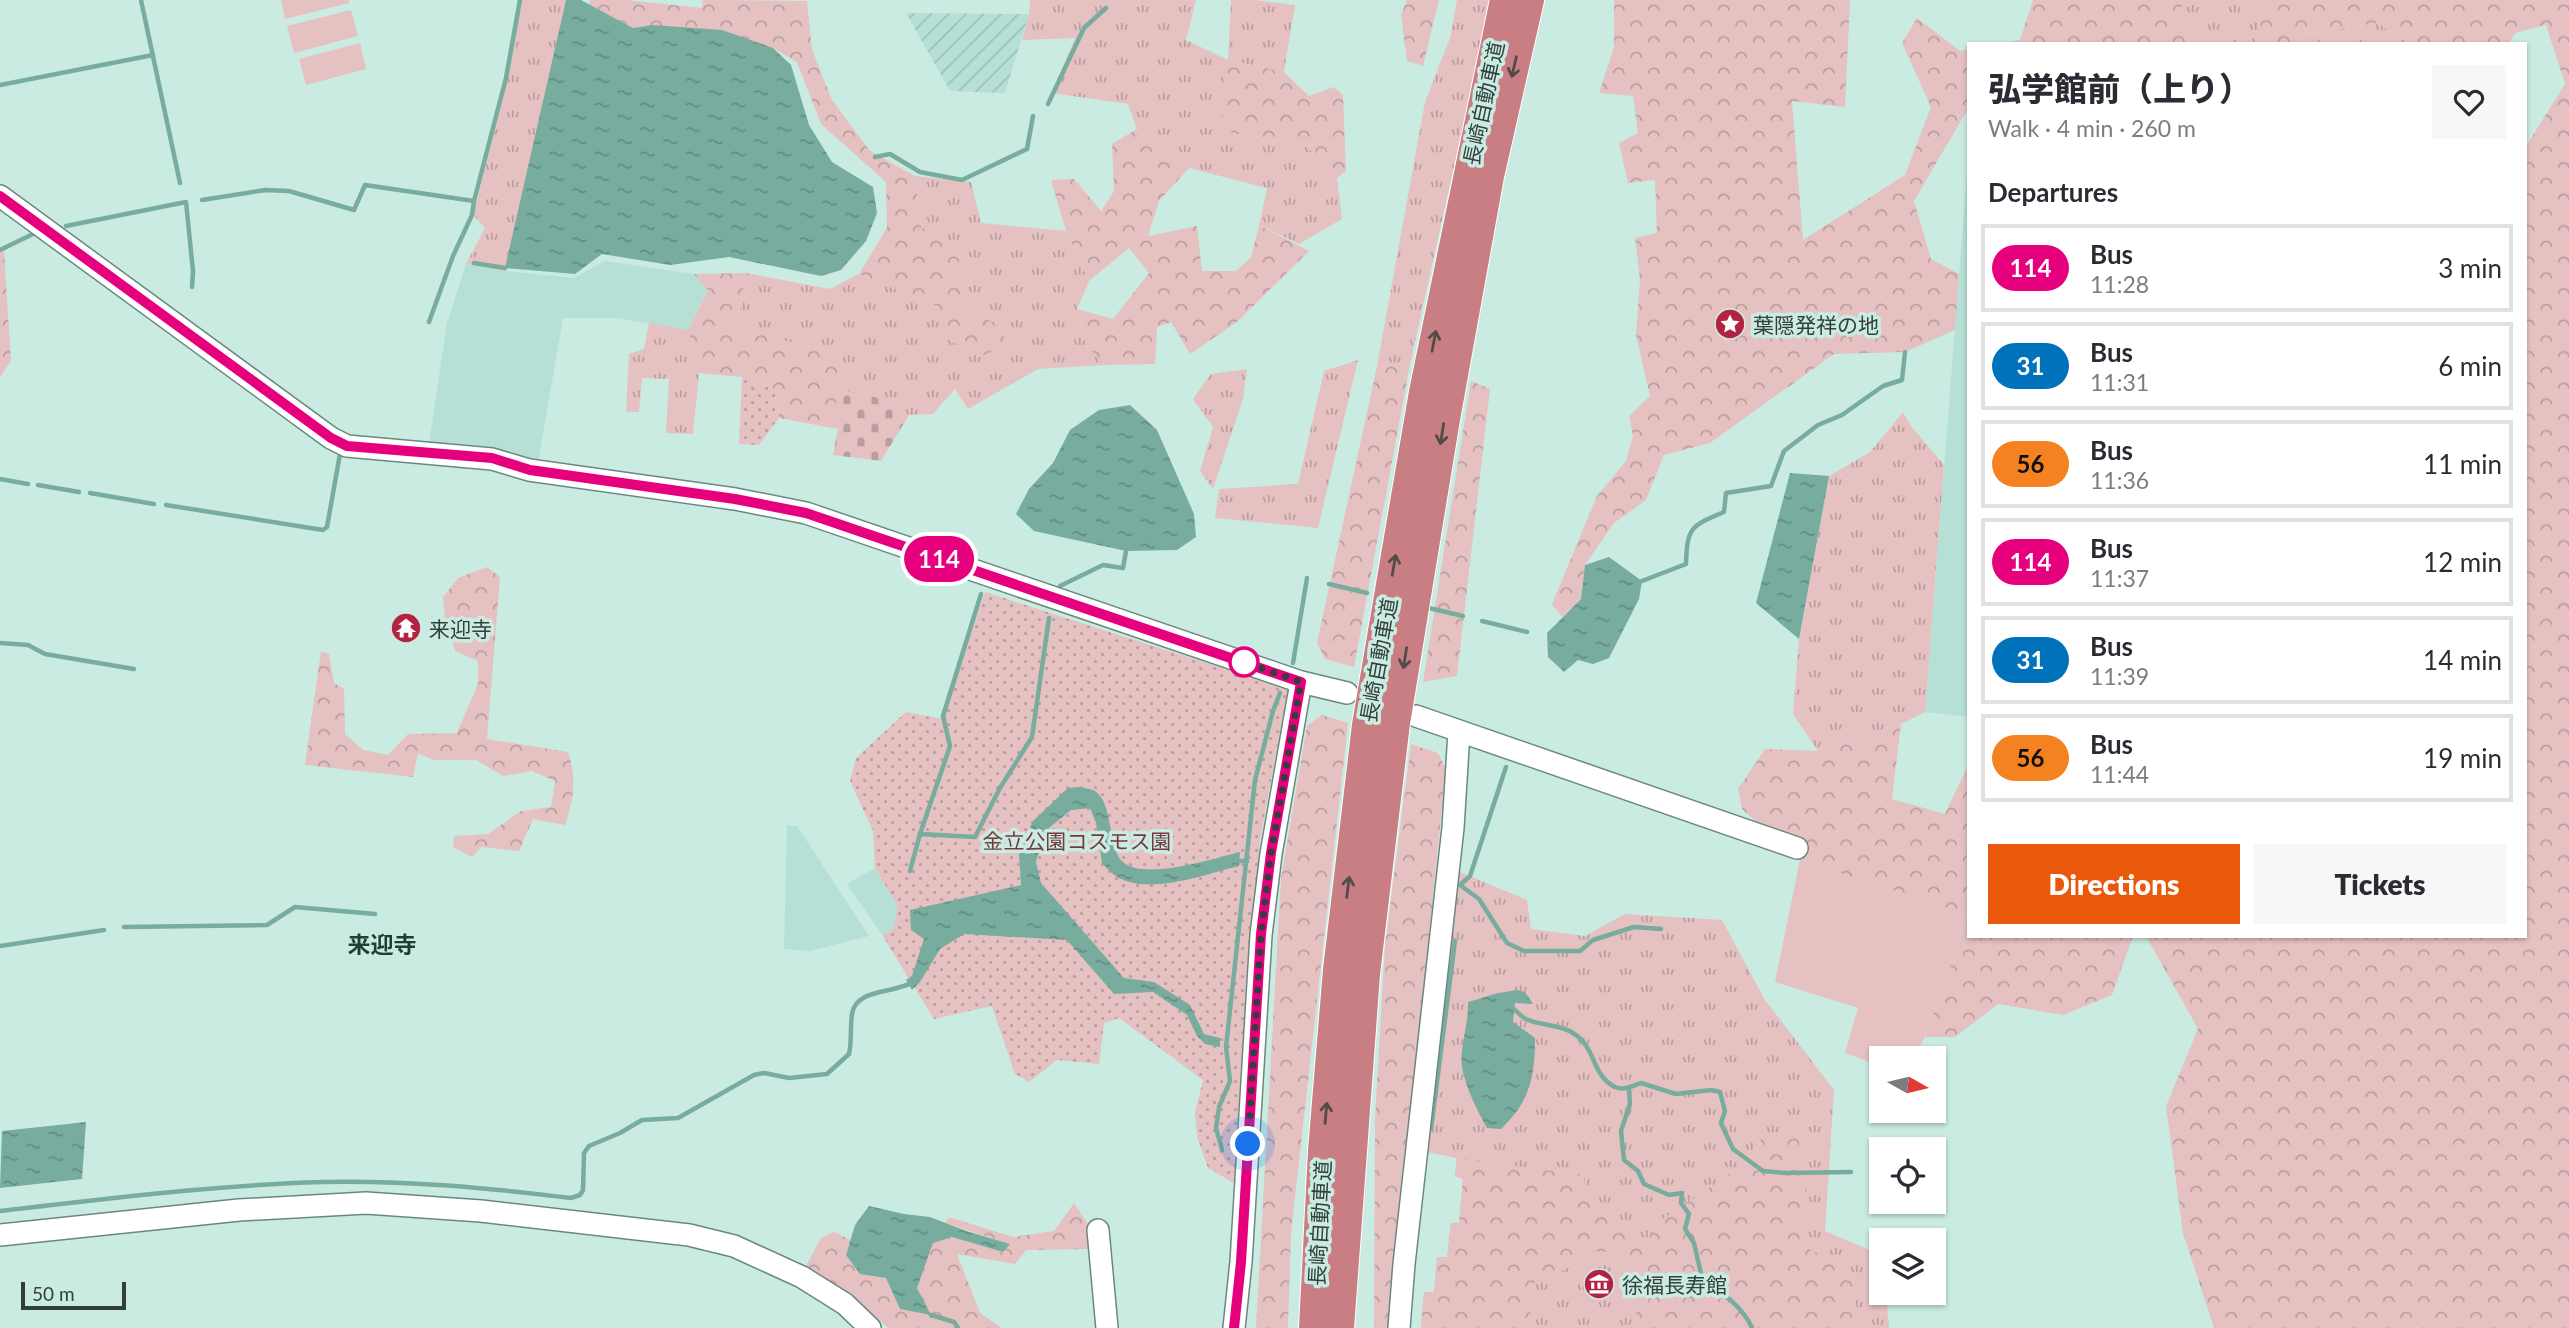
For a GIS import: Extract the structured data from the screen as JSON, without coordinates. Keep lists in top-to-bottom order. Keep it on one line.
{"streets":{"highway":["長崎自動車道"]},"districts":["来迎寺"],"parks":["金立公園コスモス園"],"places":{"place":["葉隠発祥の地"],"temple":["来迎寺"],"museum":["徐福長寿館"]},"lines":["bus line 114"],"scale_bar":"50 m","north":"right","page":{"on_map":"114","heading":[["弘学館前（上り）","Walk · 4 min · 260 m"],"Departures"],"list":[{"mark":"114","name":"Bus","note":"11:28","value":"3 min"},{"mark":"31","name":"Bus","note":"11:31","value":"6 min"},{"mark":"56","name":"Bus","note":"11:36","value":"11 min"},{"mark":"114","name":"Bus","note":"11:37","value":"12 min"},{"mark":"31","name":"Bus","note":"11:39","value":"14 min"},{"mark":"56","name":"Bus","note":"11:44","value":"19 min"}],"buttons":["Directions","Tickets"],"scale":"50 m"}}
